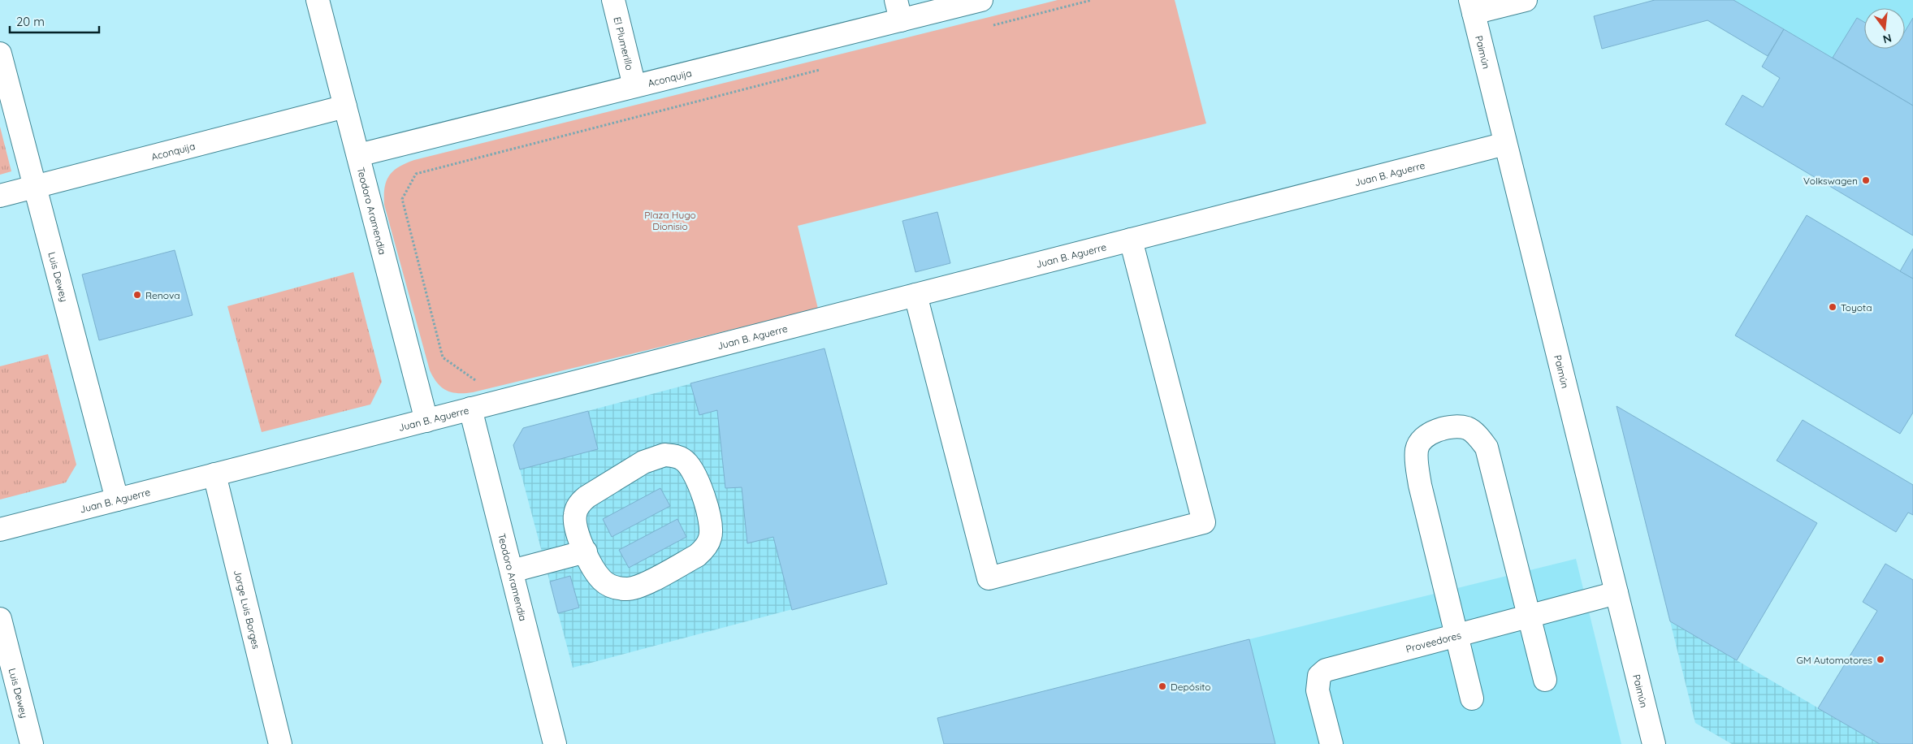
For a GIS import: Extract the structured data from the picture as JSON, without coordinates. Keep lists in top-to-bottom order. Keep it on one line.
{"streets":{"street":["El Plumerillo","Paimún","Aconquija","Juan B. Aguerre","Teodoro Aramendia","Luis Dewey","Jorge Luis Borges","Proveedores"]},"crossings":[["El Plumerillo","Aconquija"],["Paimún","Juan B. Aguerre"],["Paimún","Proveedores"],["Aconquija","Teodoro Aramendia"],["Aconquija","Luis Dewey"],["Juan B. Aguerre","Teodoro Aramendia"],["Juan B. Aguerre","Luis Dewey"],["Juan B. Aguerre","Jorge Luis Borges"]],"parks":["Plaza Hugo Dionisio"],"places":["Volkswagen","Renova","Toyota","GM Automotores","Depósito"],"scale_bar":"20 m","north":"bottom"}
